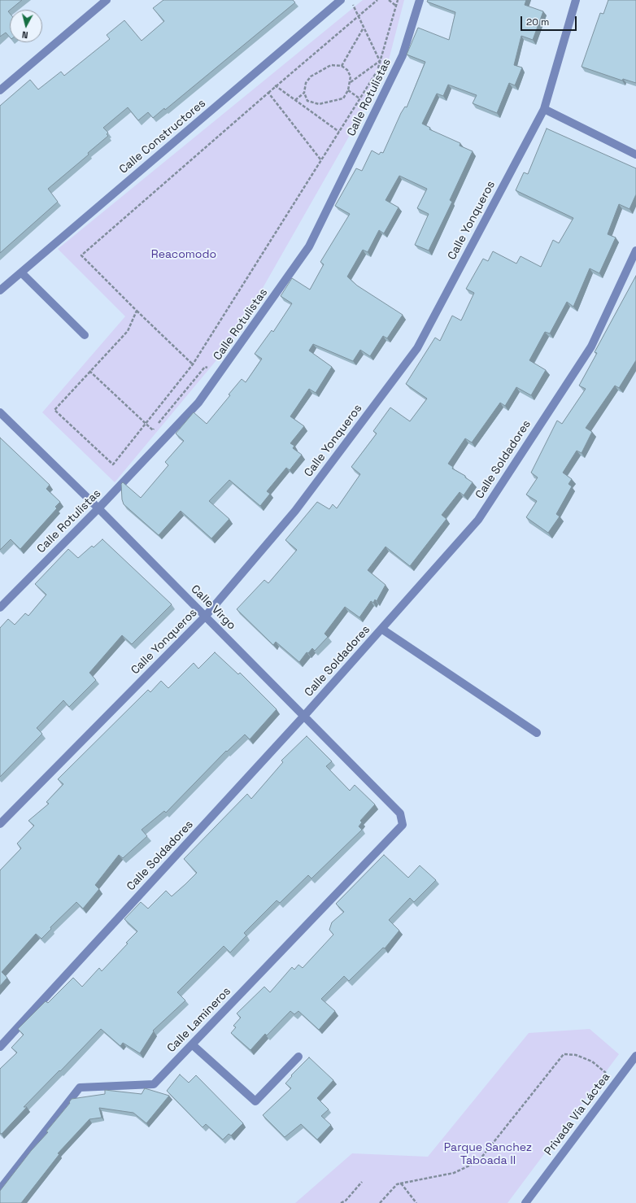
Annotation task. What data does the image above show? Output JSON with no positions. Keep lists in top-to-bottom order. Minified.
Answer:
{"streets":{"street":["Calle Rotulistas","Calle Constructores","Calle Yonqueros","Calle Soldadores","Calle Virgo","Calle Lamineros","Privada Vía Láctea"]},"crossings":[["Calle Rotulistas","Calle Virgo"],["Calle Yonqueros","Calle Virgo"],["Calle Soldadores","Calle Virgo"],["Calle Virgo","Calle Lamineros"]],"parks":["Reacomodo","Parque Sanchez Taboada II"],"scale_bar":"20 m","north":"bottom"}
